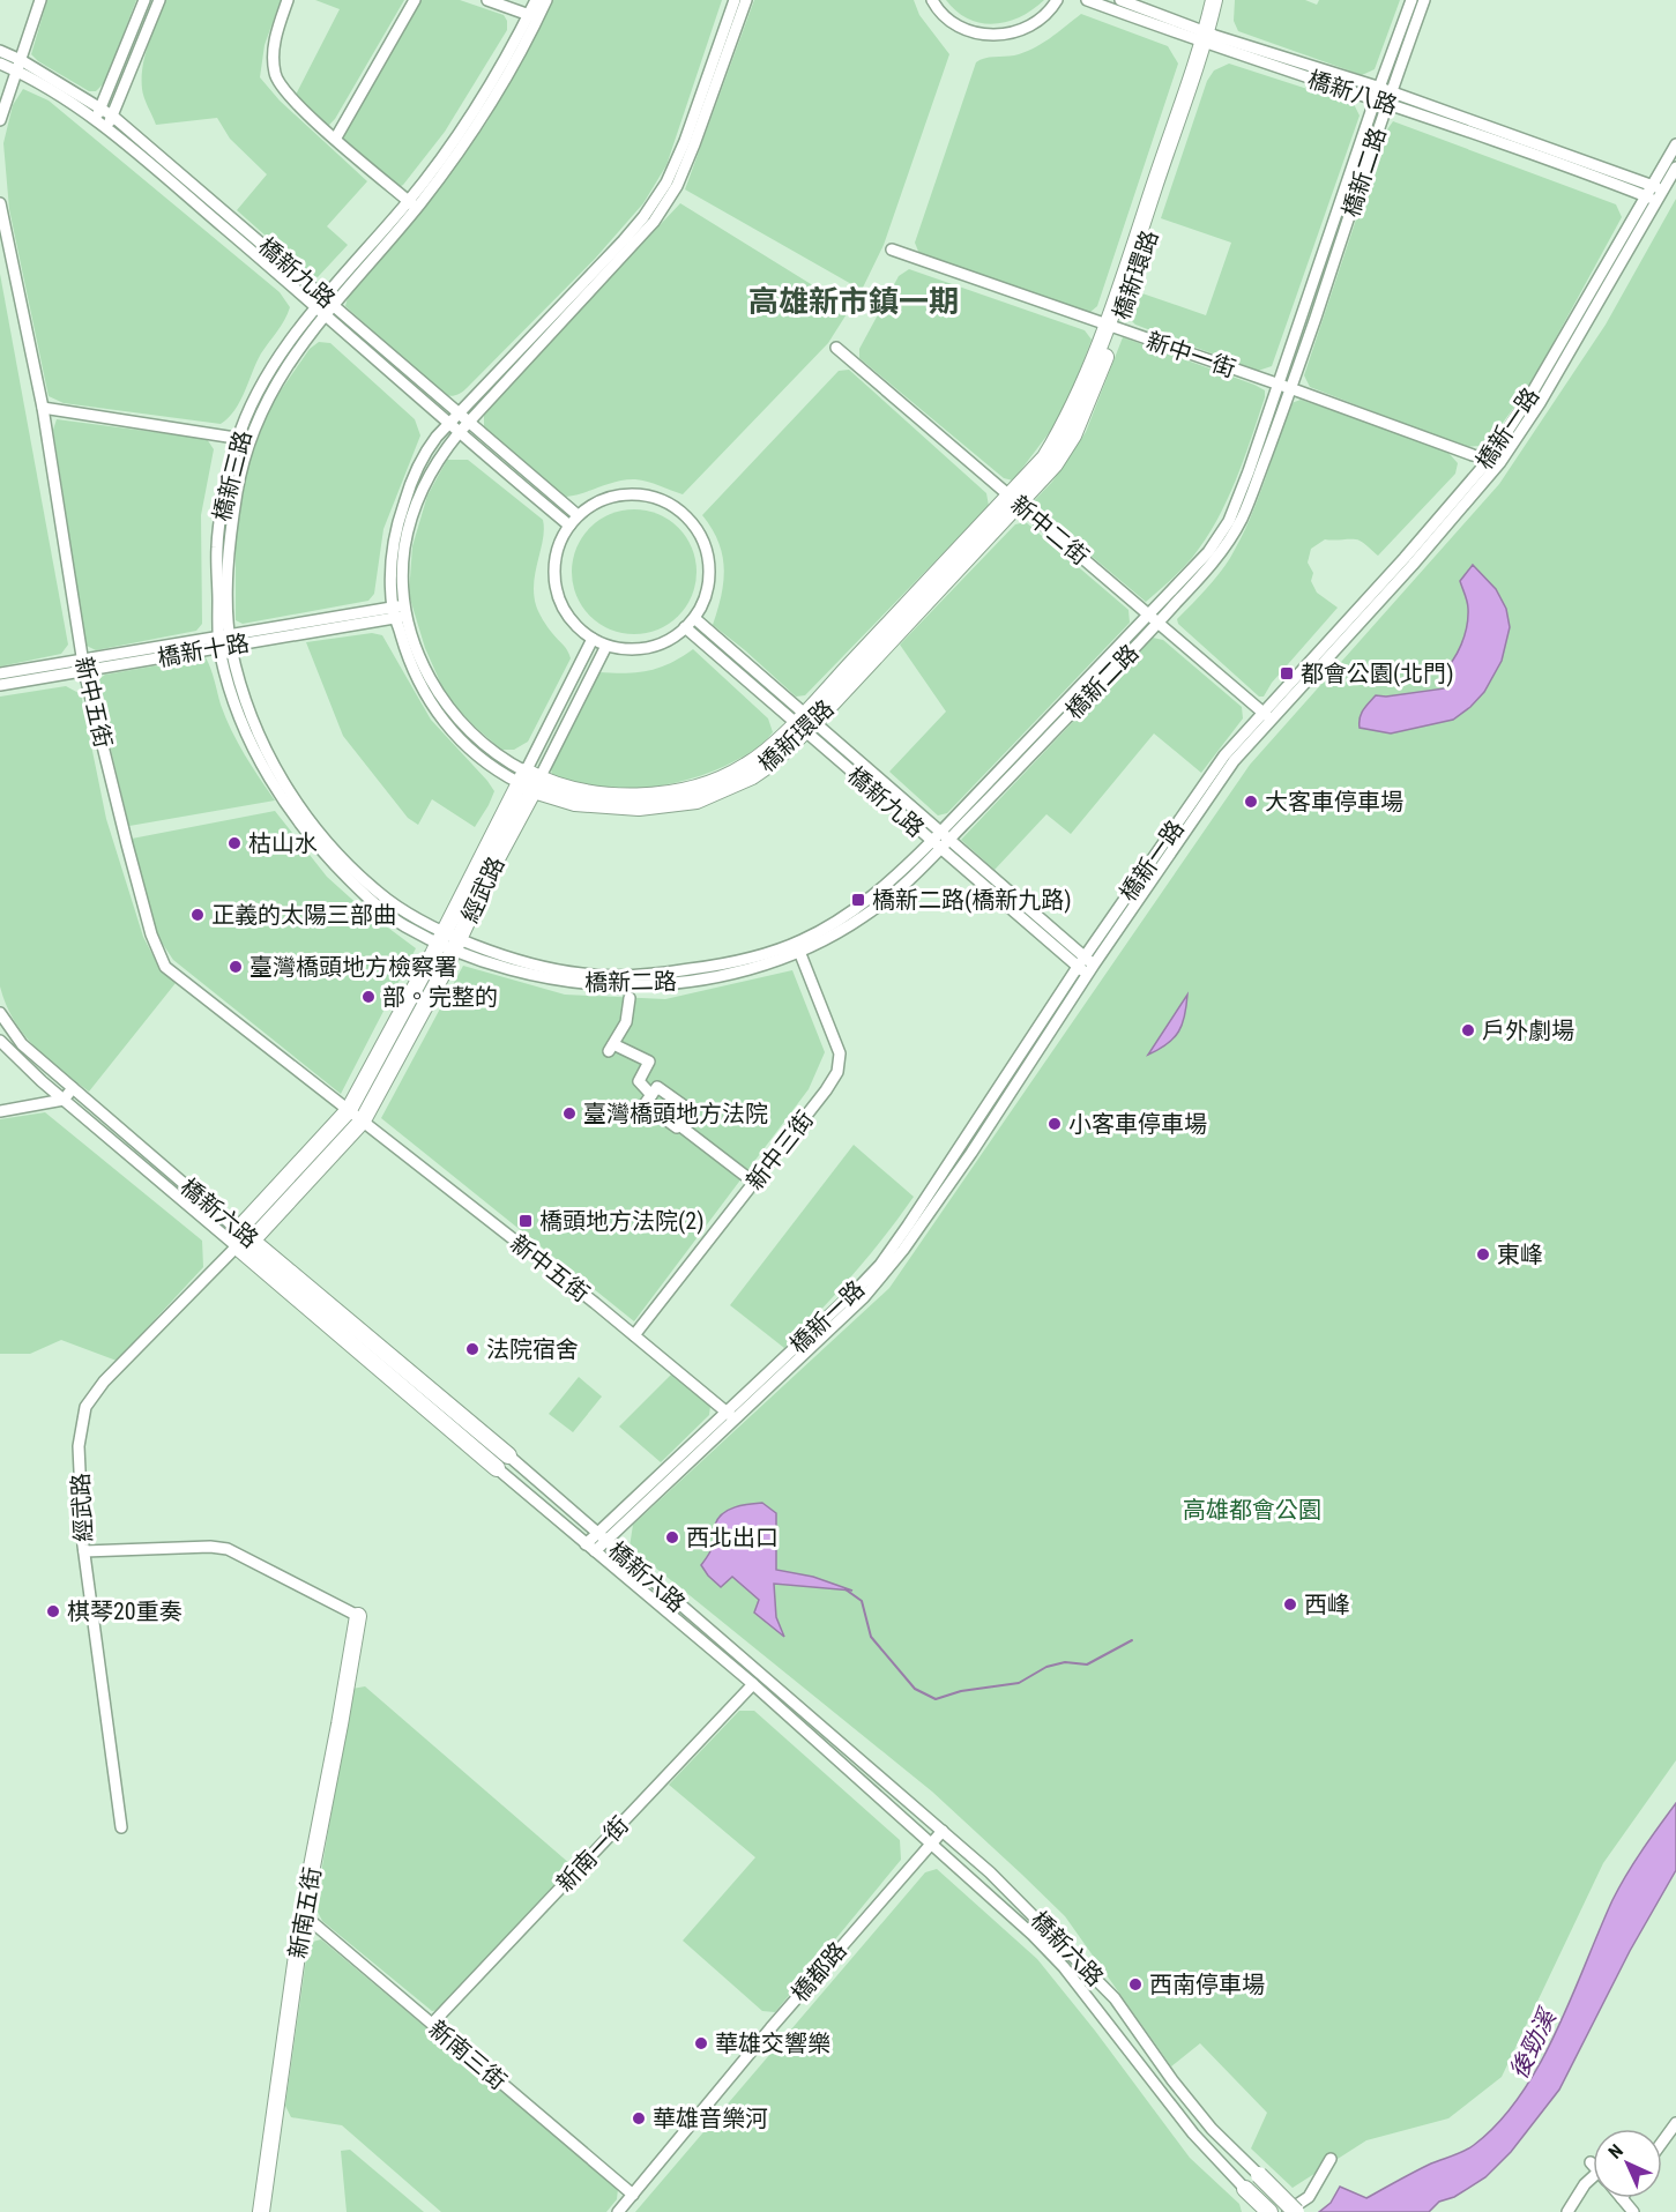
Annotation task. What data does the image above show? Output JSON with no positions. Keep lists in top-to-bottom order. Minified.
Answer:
{"streets":{"street":["橋新八路","橋新二路","橋新九路","橋新環路","新中一街","橋新一路","橋新三路","新中二街","橋新十路","新中五街","經武路","新中三街","橋新六路","新南一街","新南五街","橋都路","新南三街"]},"crossings":[["橋新八路","橋新二路"],["橋新八路","橋新環路"],["橋新八路","橋新一路"],["橋新二路","橋新九路"],["橋新二路","新中一街"],["橋新二路","橋新三路"],["橋新二路","新中二街"],["橋新二路","經武路"],["橋新二路","新中三街"],["橋新九路","橋新環路"],["橋新九路","橋新一路"],["橋新九路","橋新三路"],["橋新九路","經武路"],["橋新環路","新中一街"],["橋新環路","新中二街"],["橋新環路","橋新十路"],["橋新環路","經武路"],["新中一街","橋新一路"],["橋新一路","新中二街"],["橋新一路","新中五街"],["橋新一路","橋新六路"],["橋新三路","橋新十路"],["橋新三路","經武路"],["橋新十路","新中五街"],["新中五街","經武路"],["新中五街","新中三街"],["經武路","橋新六路"],["橋新六路","新南一街"],["橋新六路","橋都路"],["新南一街","新南三街"],["新南五街","新南三街"],["橋都路","新南三街"]],"districts":["高雄新市鎮一期"],"water":["後勁溪"],"parks":["高雄都會公園"],"places":{"transit":["都會公園(北門)","橋新二路(橋新九路)","橋頭地方法院(2)"],"other":["大客車停車場","枯山水","正義的太陽三部曲","臺灣橋頭地方檢察署","部。完整的","戶外劇場","臺灣橋頭地方法院","小客車停車場","東峰","法院宿舍","西北出口","西峰","棋琴20重奏","西南停車場","華雄交響樂","華雄音樂河"]},"north":"top left"}
